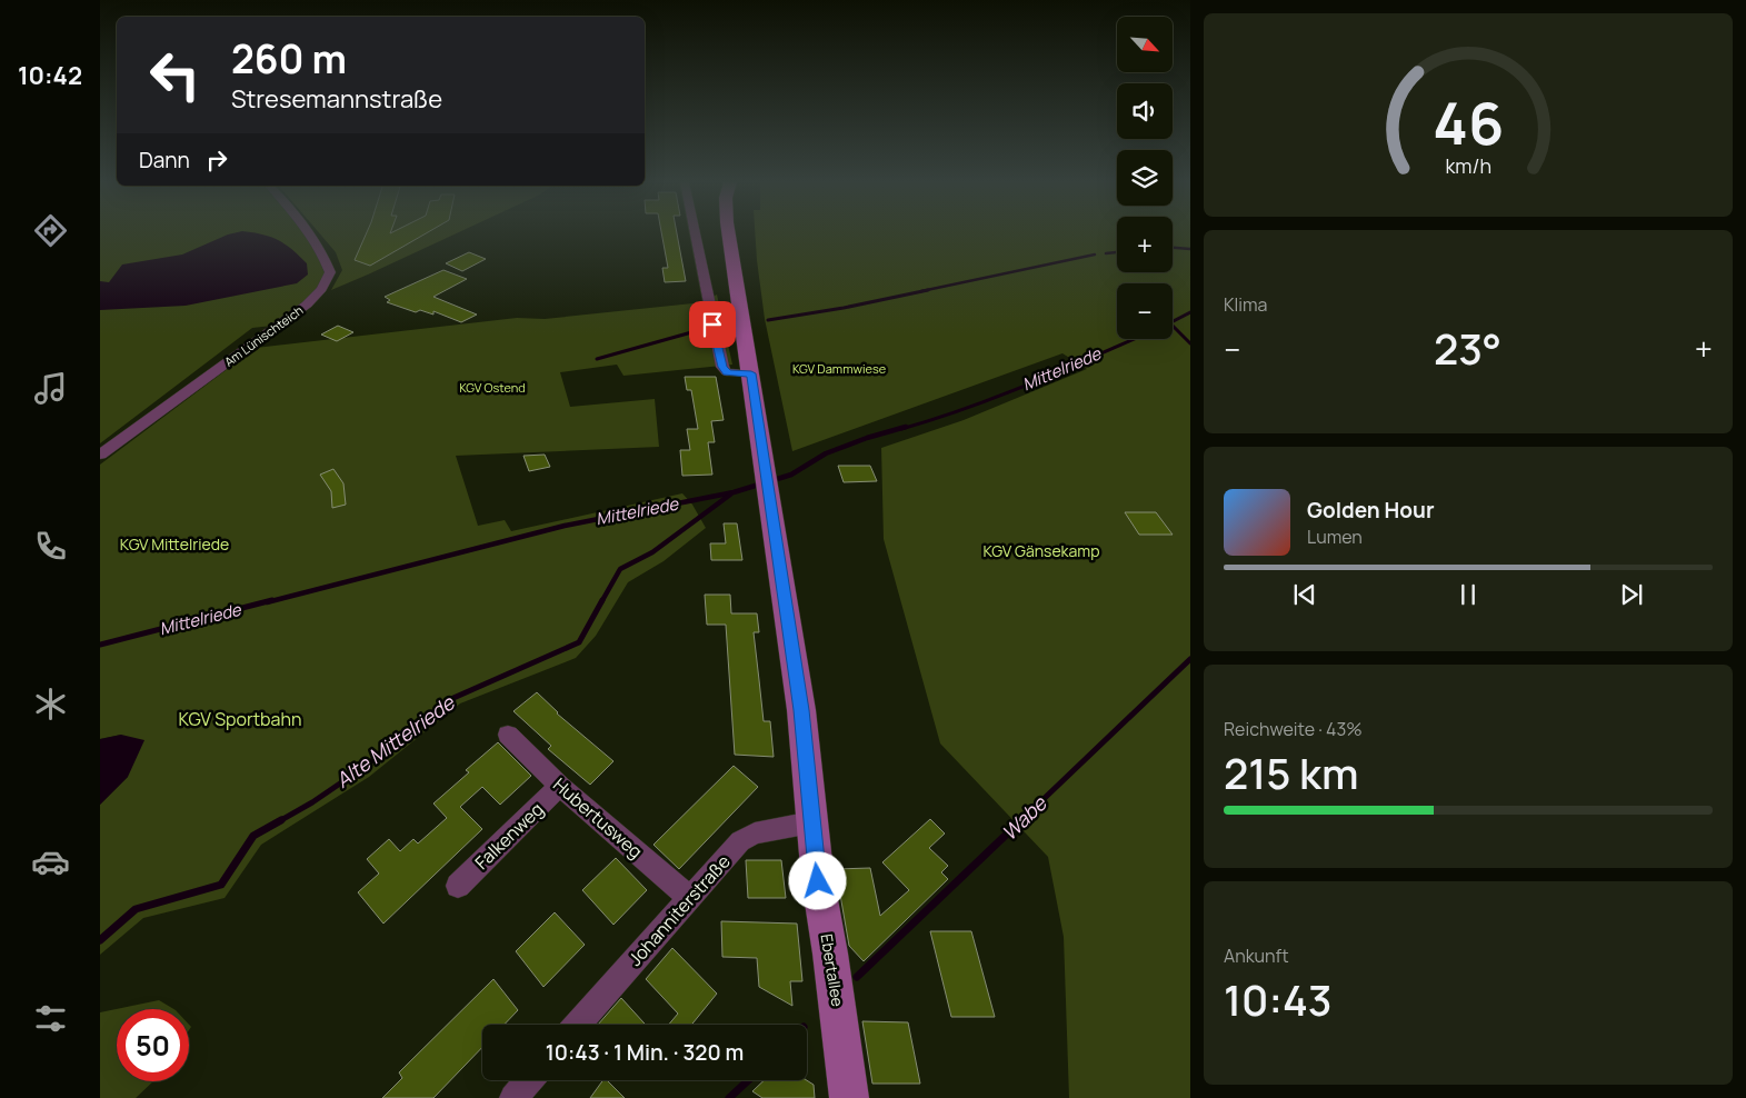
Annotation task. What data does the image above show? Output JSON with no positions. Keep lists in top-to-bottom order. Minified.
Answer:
{"streets":{"main road":["Ebertallee"],"street":["Am Lünischteich","Hubertusweg","Falkenweg","Johanniterstraße"]},"crossings":[["Hubertusweg","Falkenweg"],["Hubertusweg","Johanniterstraße"],["Johanniterstraße","Ebertallee"]],"water":["Mittelriede","Alte Mittelriede","Wabe"],"parks":["KGV Dammwiese","KGV Ostend","KGV Mittelriede","KGV Gänsekamp","KGV Sportbahn"],"north":"bottom right","page":{"tabs":"10:42","map_buttons":["+","−"],"turn":["260 m","Stresemannstraße"],"then":"Dann","tile":["Klima",["Reichweite · 43%","215 km"],["Ankunft","10:43"]],"heat":["−","23°","+"],"song":["Golden Hour","Lumen"],"limit":"50","trip":"10:43 · 1 Min. · 320 m","gauge":["46","km/h"]}}
